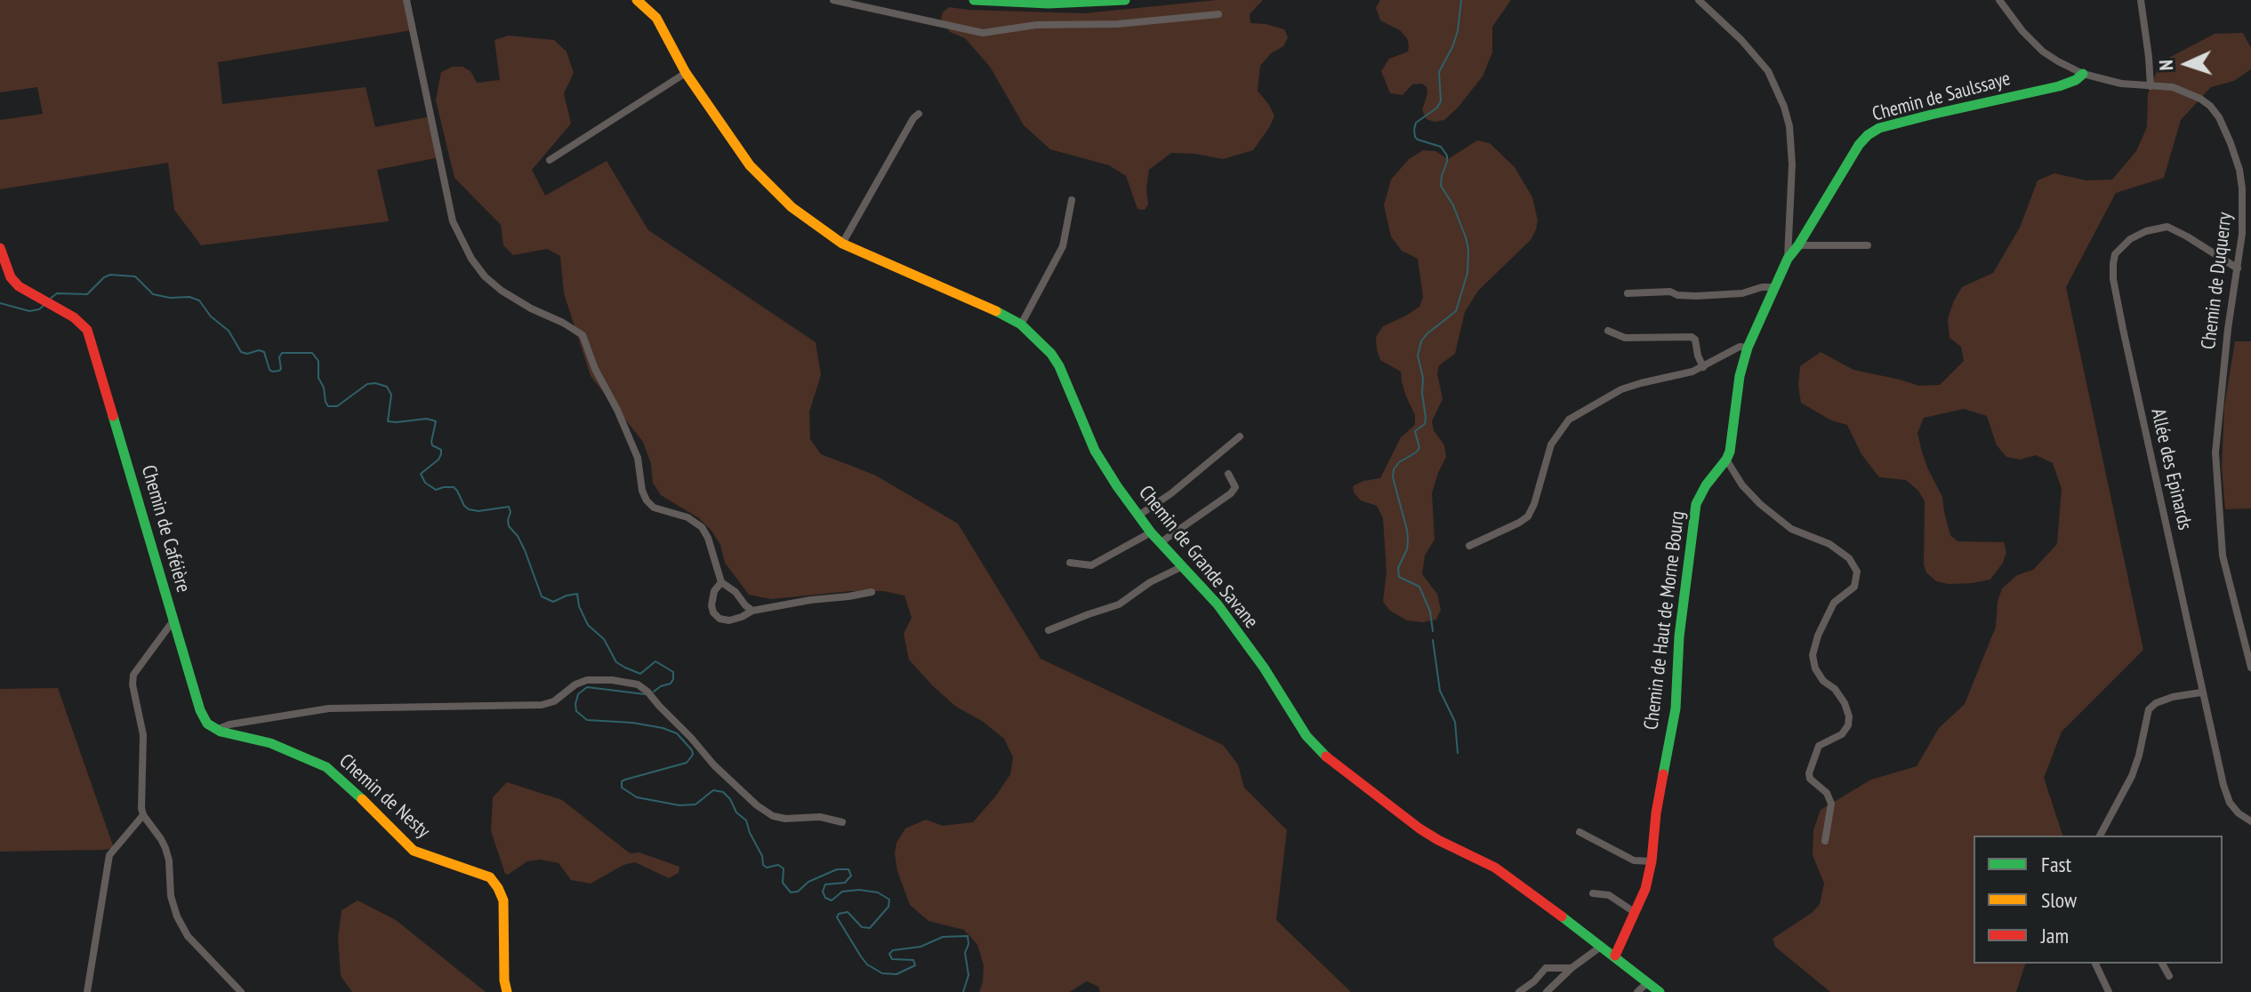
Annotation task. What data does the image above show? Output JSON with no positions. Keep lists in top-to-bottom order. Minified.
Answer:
{"streets":{"main road":["Chemin de Saulssaye","Chemin de Caféière","Chemin de Grande Savane","Chemin de Haut de Morne Bourg","Chemin de Nesty"],"street":["Chemin de Duquerry","Allée des Epinards"]},"crossings":[["Chemin de Saulssaye","Chemin de Duquerry"],["Chemin de Saulssaye","Chemin de Haut de Morne Bourg"],["Chemin de Duquerry","Allée des Epinards"],["Chemin de Grande Savane","Chemin de Haut de Morne Bourg"]],"legend":["Fast","Slow","Jam"],"north":"left"}
